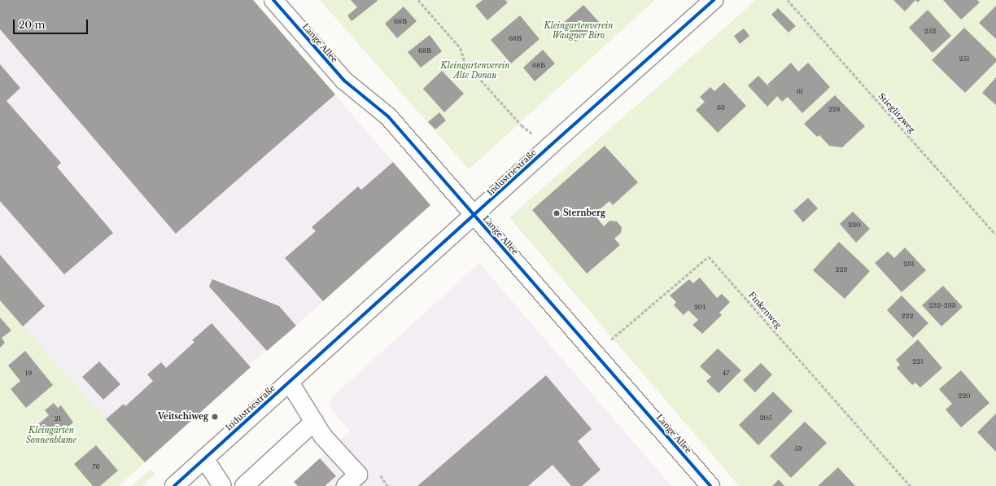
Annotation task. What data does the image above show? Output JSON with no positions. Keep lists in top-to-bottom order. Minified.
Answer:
{"streets":{"street":["Lange Allee","Industriestraße"],"path":["Stieglitzweg","Finkenweg"]},"crossings":[["Lange Allee","Industriestraße"],["Lange Allee","Finkenweg"]],"parks":["Kleingartenverein Waagner Biro","Kleingartenverein Alte Donau","Kleingärten Sonnenblume"],"places":["Sternberg","Veitschiweg"],"house_numbers":["68B","252","68B","68B","251","68B","61","63","228","230","231","223","232-233","201","222","221","19","47","220","205","21","53","76"],"scale_bar":"20 m"}
